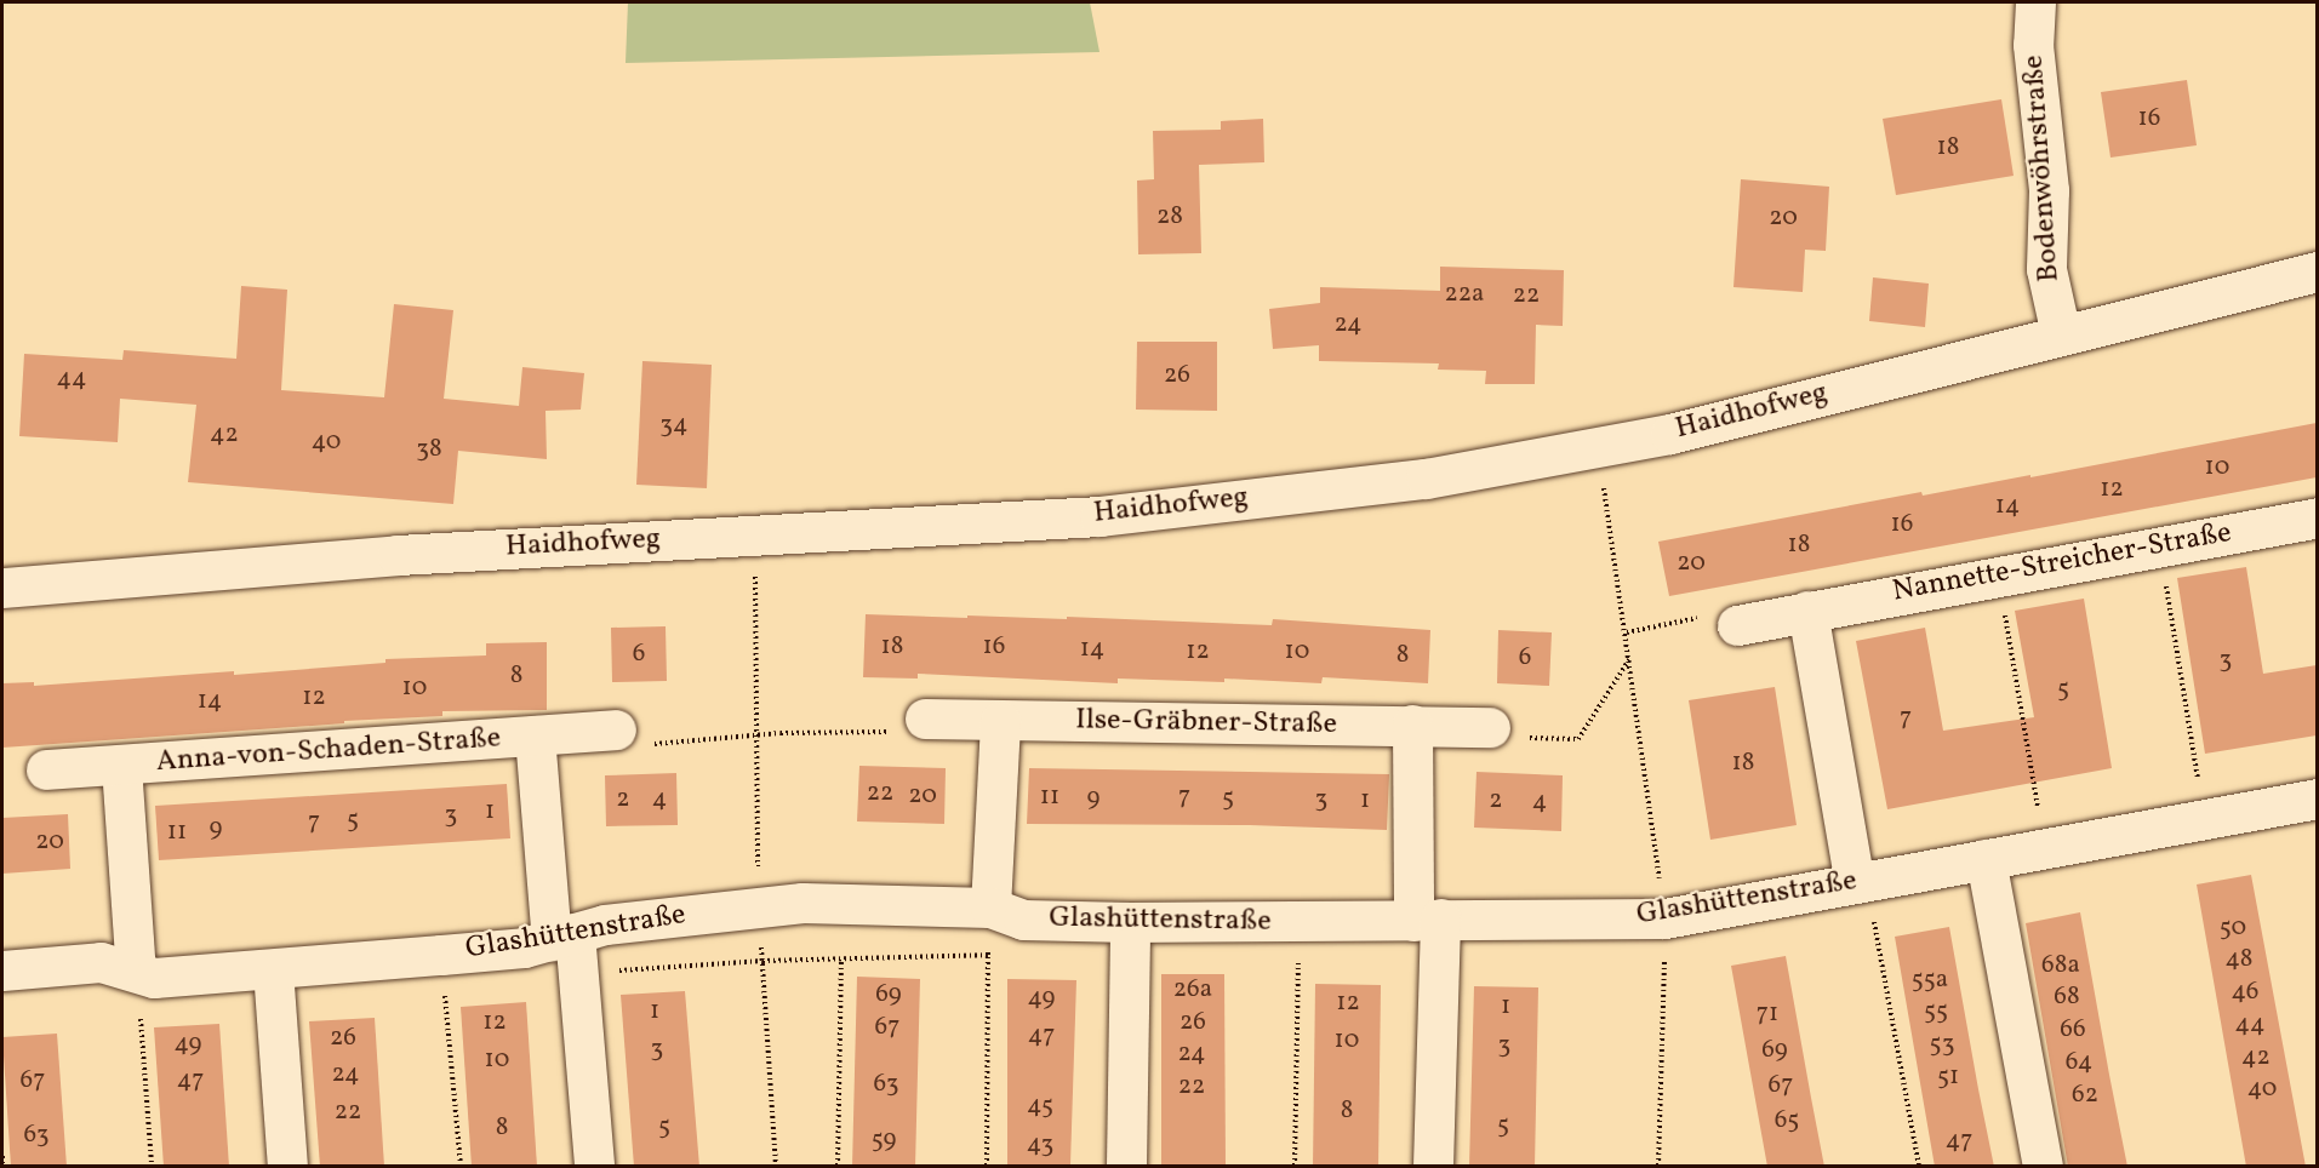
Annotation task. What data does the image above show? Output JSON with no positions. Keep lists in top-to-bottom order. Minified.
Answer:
{"streets":{"street":["Bodenwöhrstraße","Haidhofweg","Nannette-Streicher-Straße","Ilse-Gräbner-Straße","Anna-von-Schaden-Straße","Glashüttenstraße"]},"crossings":[["Bodenwöhrstraße","Haidhofweg"],["Anna-von-Schaden-Straße","Glashüttenstraße"]],"house_numbers":["16","18","28","20","22a","22","24","26","44","34","42","40","38","10","12","14","16","18","20","18","16","14","12","10","6","8","6","3","8","10","5","12","14","7","18","22","20","11","7","9","5","2","4","3","1","2","4","1","3","5","7","9","11","20","50","48","68a","55a","26a","46","69","68","49","12","1","1","55","71","12","26","44","67","66","47","26","10","49","53","3","3","69","24","42","10","64","24","51","67","47","63","67","22","40","62","45","8","22","65","5","5","8","63","59","47","43"]}
